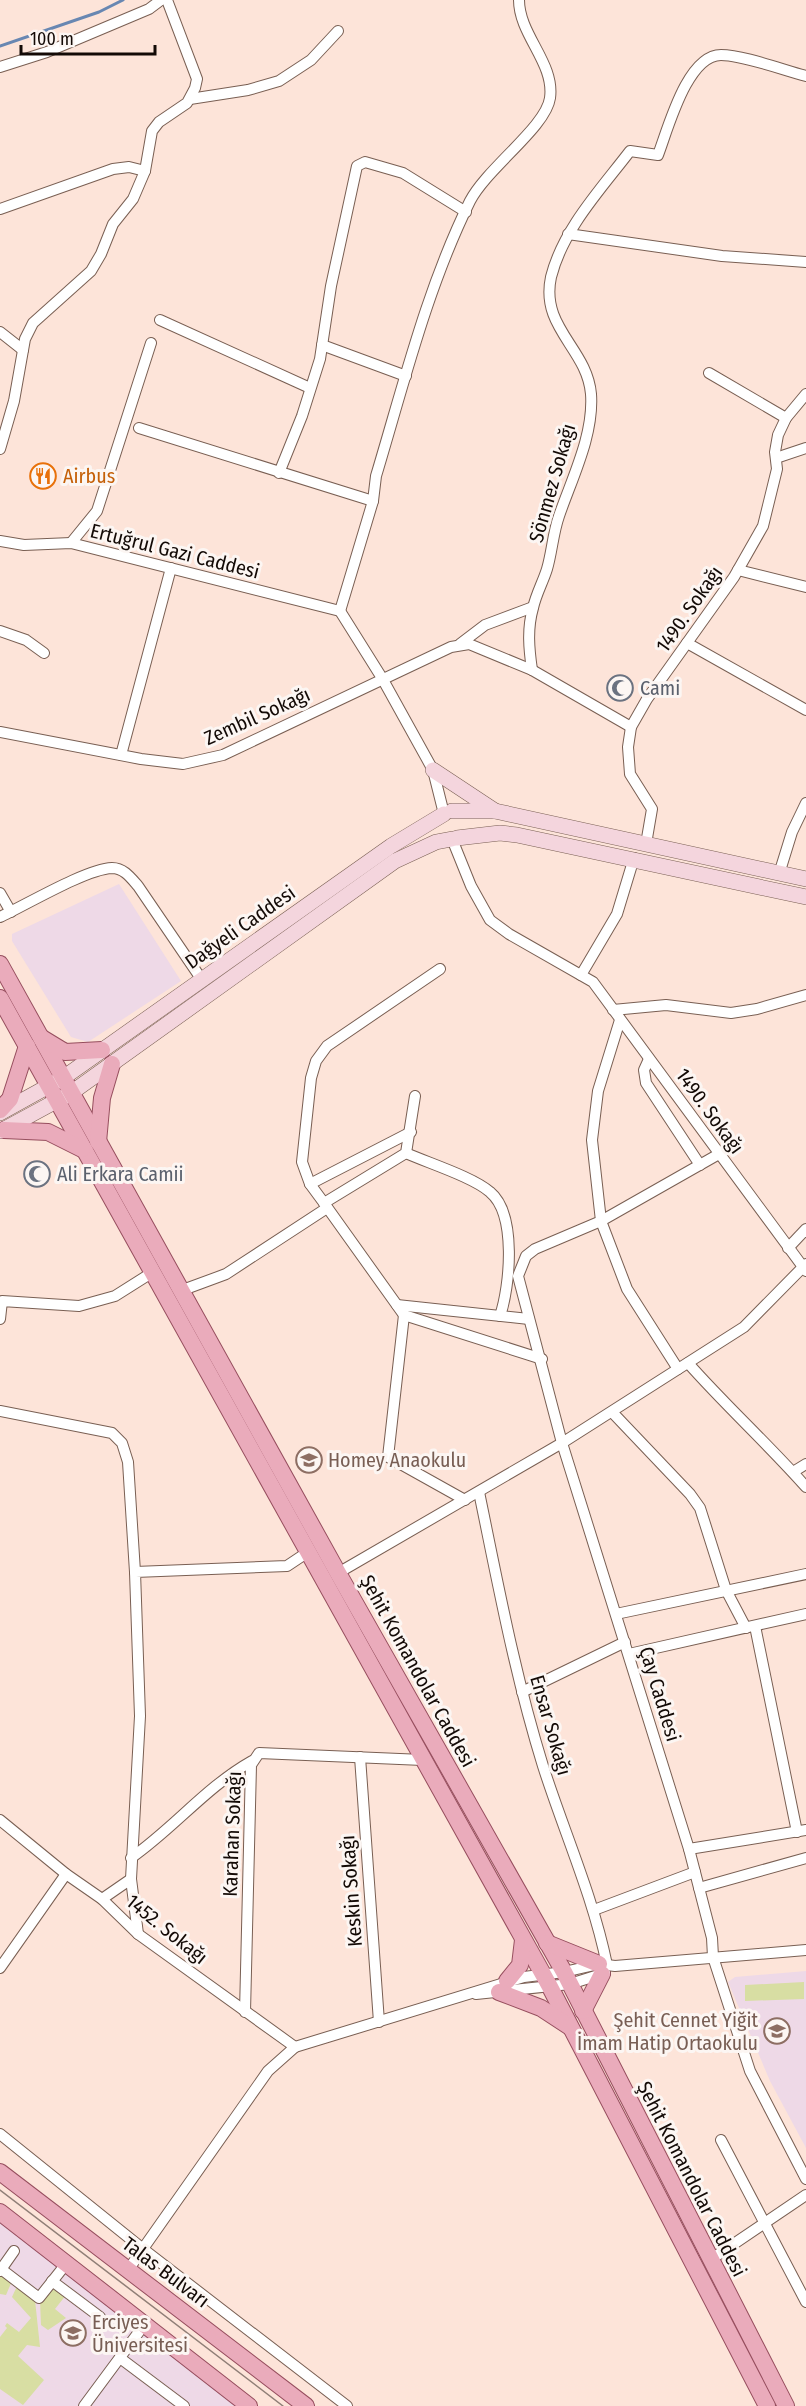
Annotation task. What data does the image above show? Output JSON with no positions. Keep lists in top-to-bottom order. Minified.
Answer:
{"streets":{"main road":["Şehit Komandolar Caddesi","Talas Bulvarı"],"street":["Sönmez Sokağı","Ertuğrul Gazi Caddesi","1490. Sokağı","Zembil Sokağı","Dağyeli Caddesi","Çay Caddesi","Ensar Sokağı","Karahan Sokağı","Keskin Sokağı","1452. Sokağı"]},"crossings":[["Sönmez Sokağı","Zembil Sokağı"],["1490. Sokağı","Dağyeli Caddesi"],["1490. Sokağı","Çay Caddesi"],["Dağyeli Caddesi","Şehit Komandolar Caddesi"],["Şehit Komandolar Caddesi","Karahan Sokağı"],["Karahan Sokağı","Keskin Sokağı"],["Karahan Sokağı","1452. Sokağı"]],"places":{"restaurant":["Airbus"],"mosque":["Cami","Ali Erkara Camii"],"school or university":["Homey Anaokulu","Şehit Cennet Yiğit İmam Hatip Ortaokulu","Erciyes Üniversitesi"]},"scale_bar":"100 m"}
